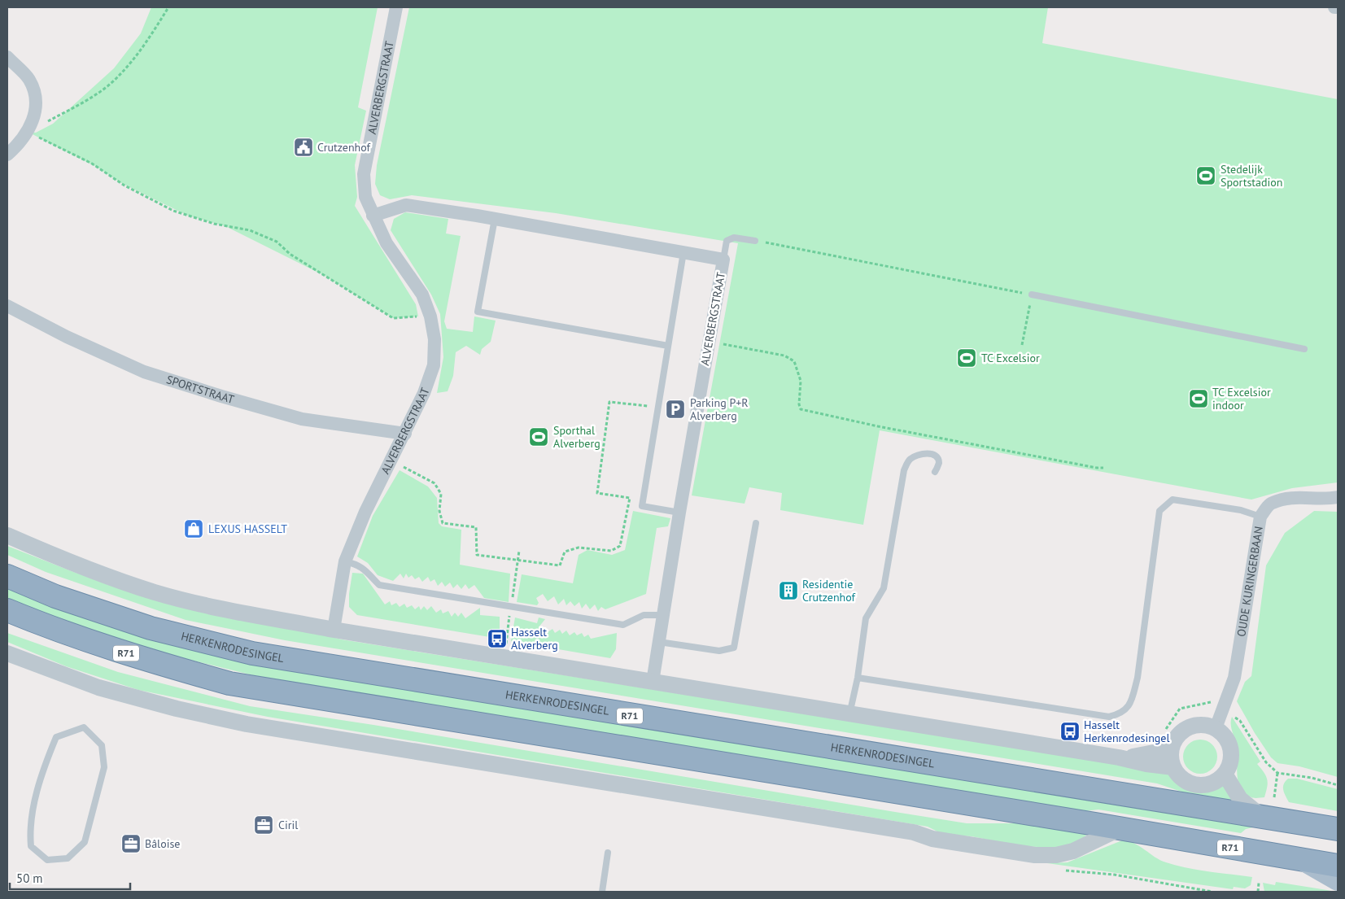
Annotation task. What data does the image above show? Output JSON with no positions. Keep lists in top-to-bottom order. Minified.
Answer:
{"streets":{"highway":["HERKENRODESINGEL","R71"],"street":["ALVERBERGSTRAAT","SPORTSTRAAT","OUDE KURINGERBAAN"]},"crossings":[["ALVERBERGSTRAAT","SPORTSTRAAT"]],"places":{"public building":["Crutzenhof"],"sports":["Stedelijk Sportstadion","TC Excelsior","TC Excelsior indoor","Sporthal Alverberg"],"parking":["Parking P+R Alverberg"],"shop":["LEXUS HASSELT"],"building":["Residentie Crutzenhof"],"bus stop":["Hasselt Alverberg","Hasselt Herkenrodesingel"],"office":["Ciril","Bâloise"]},"scale_bar":"50 m"}
